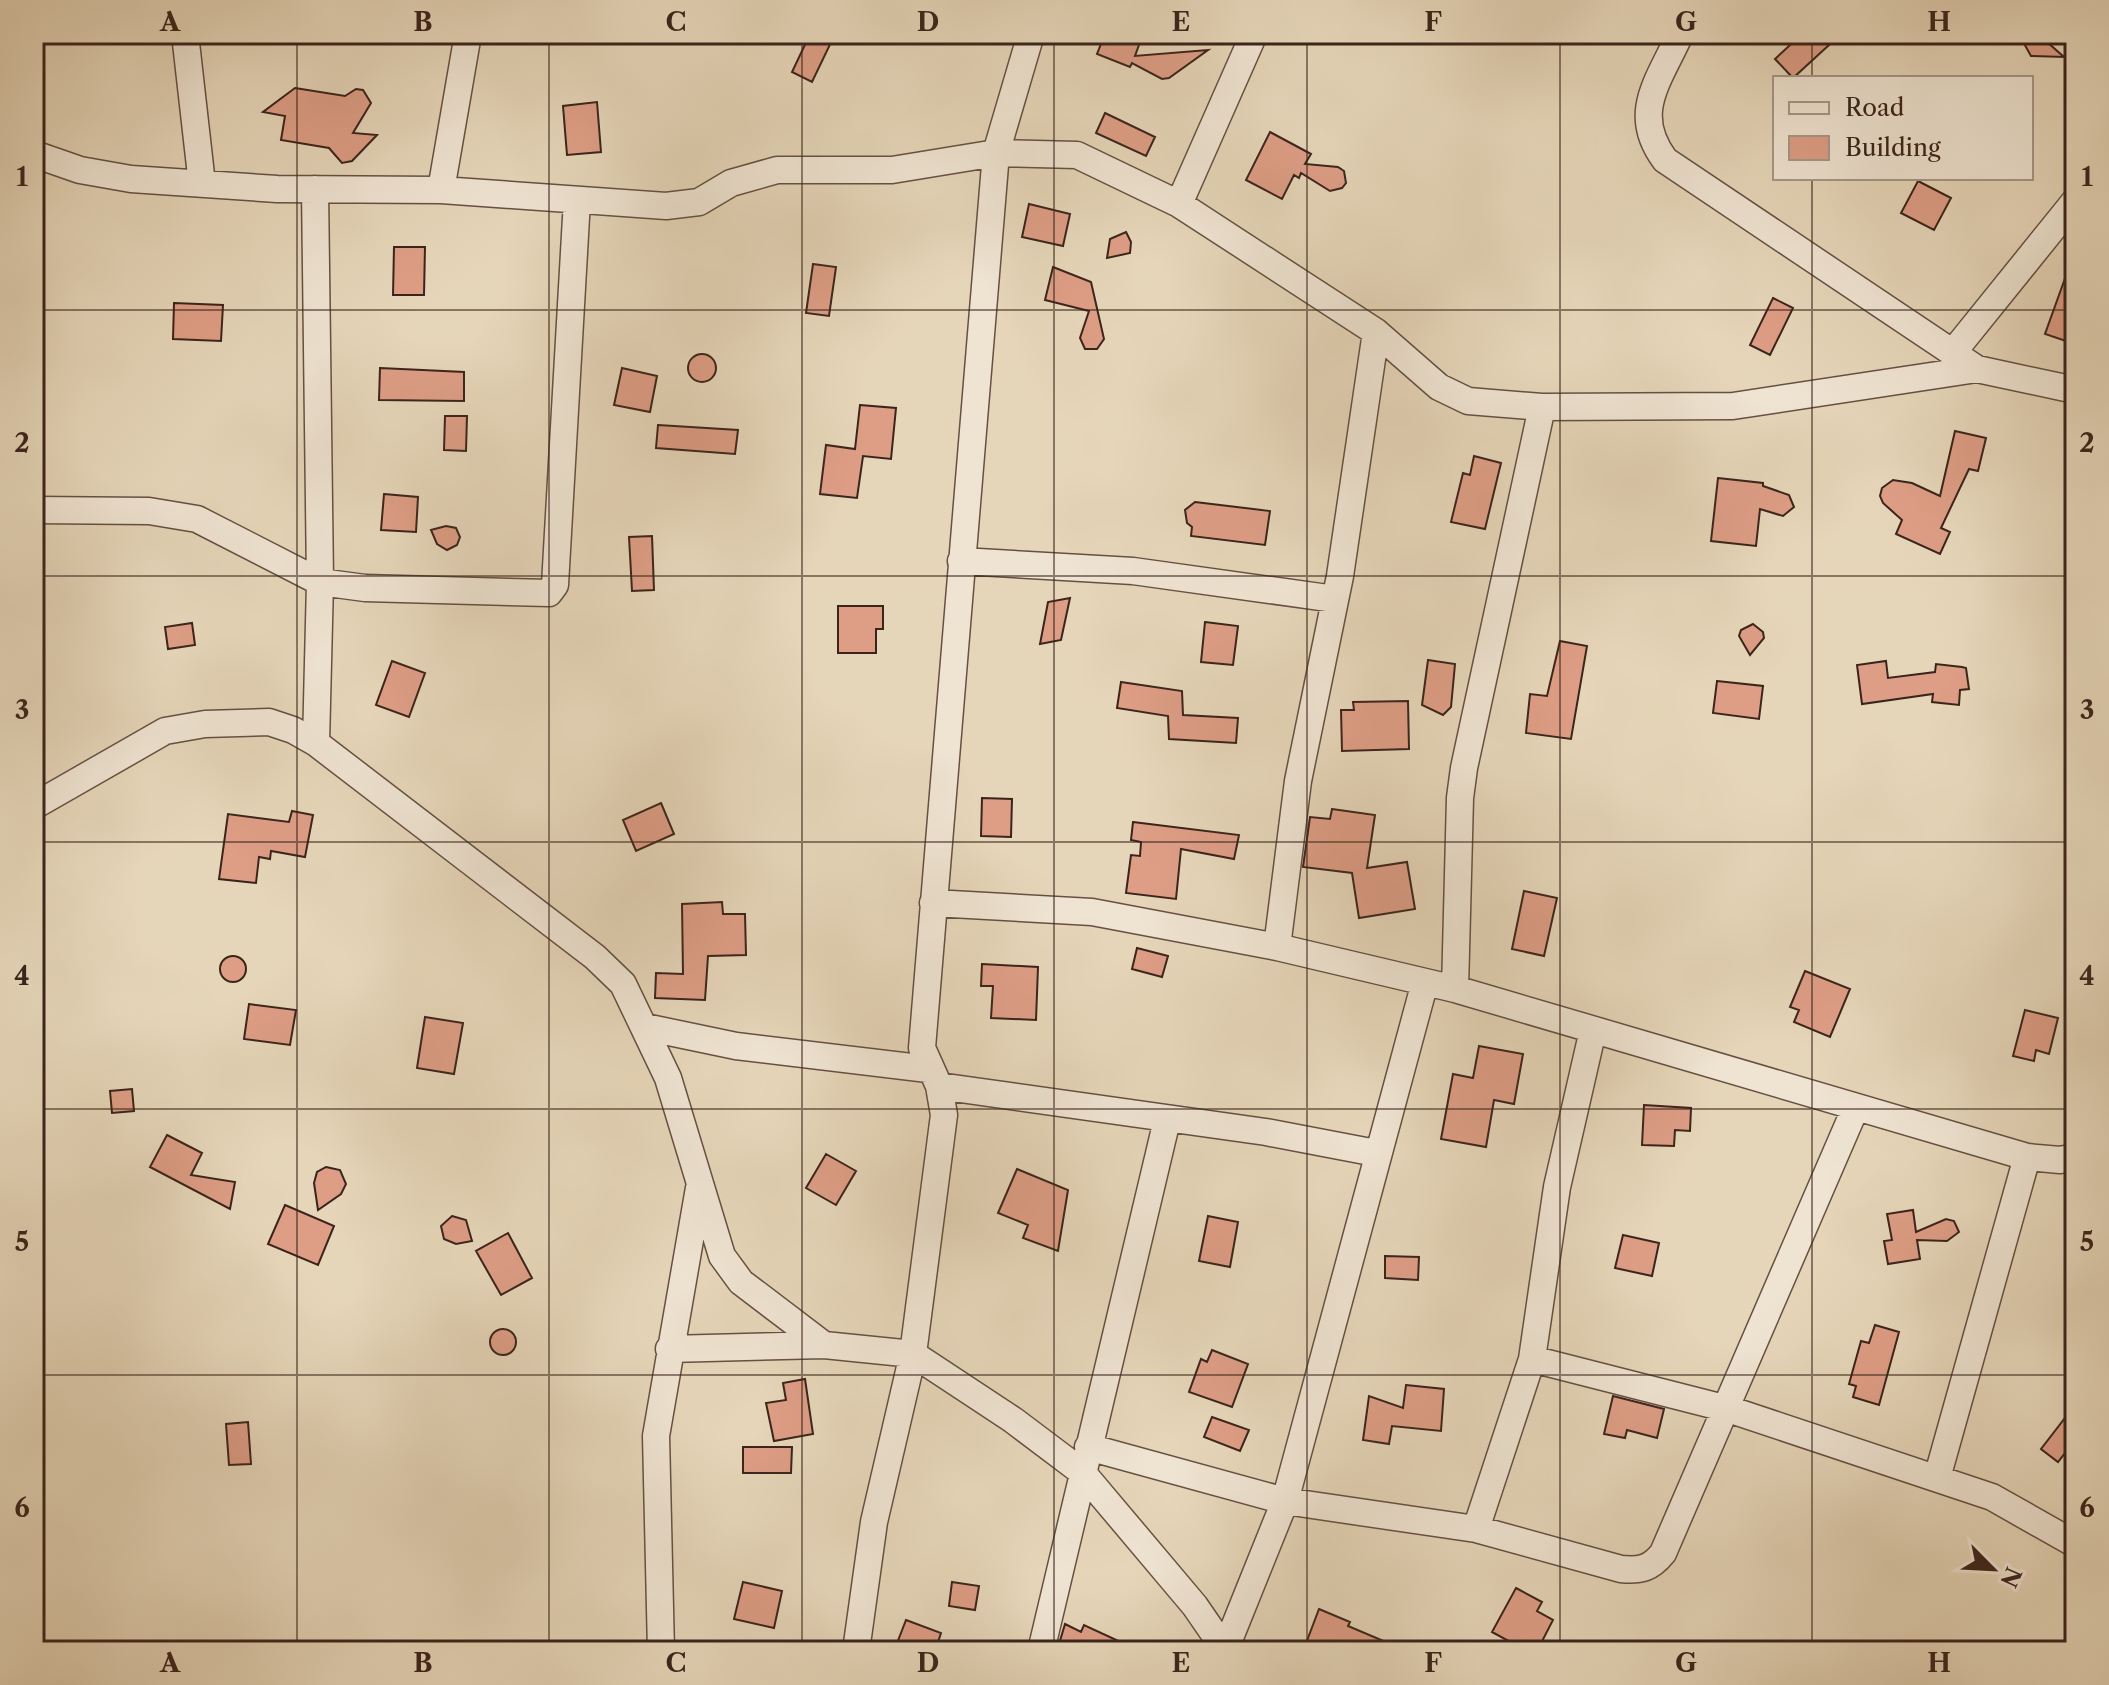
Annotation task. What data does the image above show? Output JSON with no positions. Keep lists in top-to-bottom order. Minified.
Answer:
{"legend":["Road","Building"],"north":"bottom right","grid":{"columns":["A","B","C","D","E","F","G","H"],"rows":["1","2","3","4","5","6"]}}
